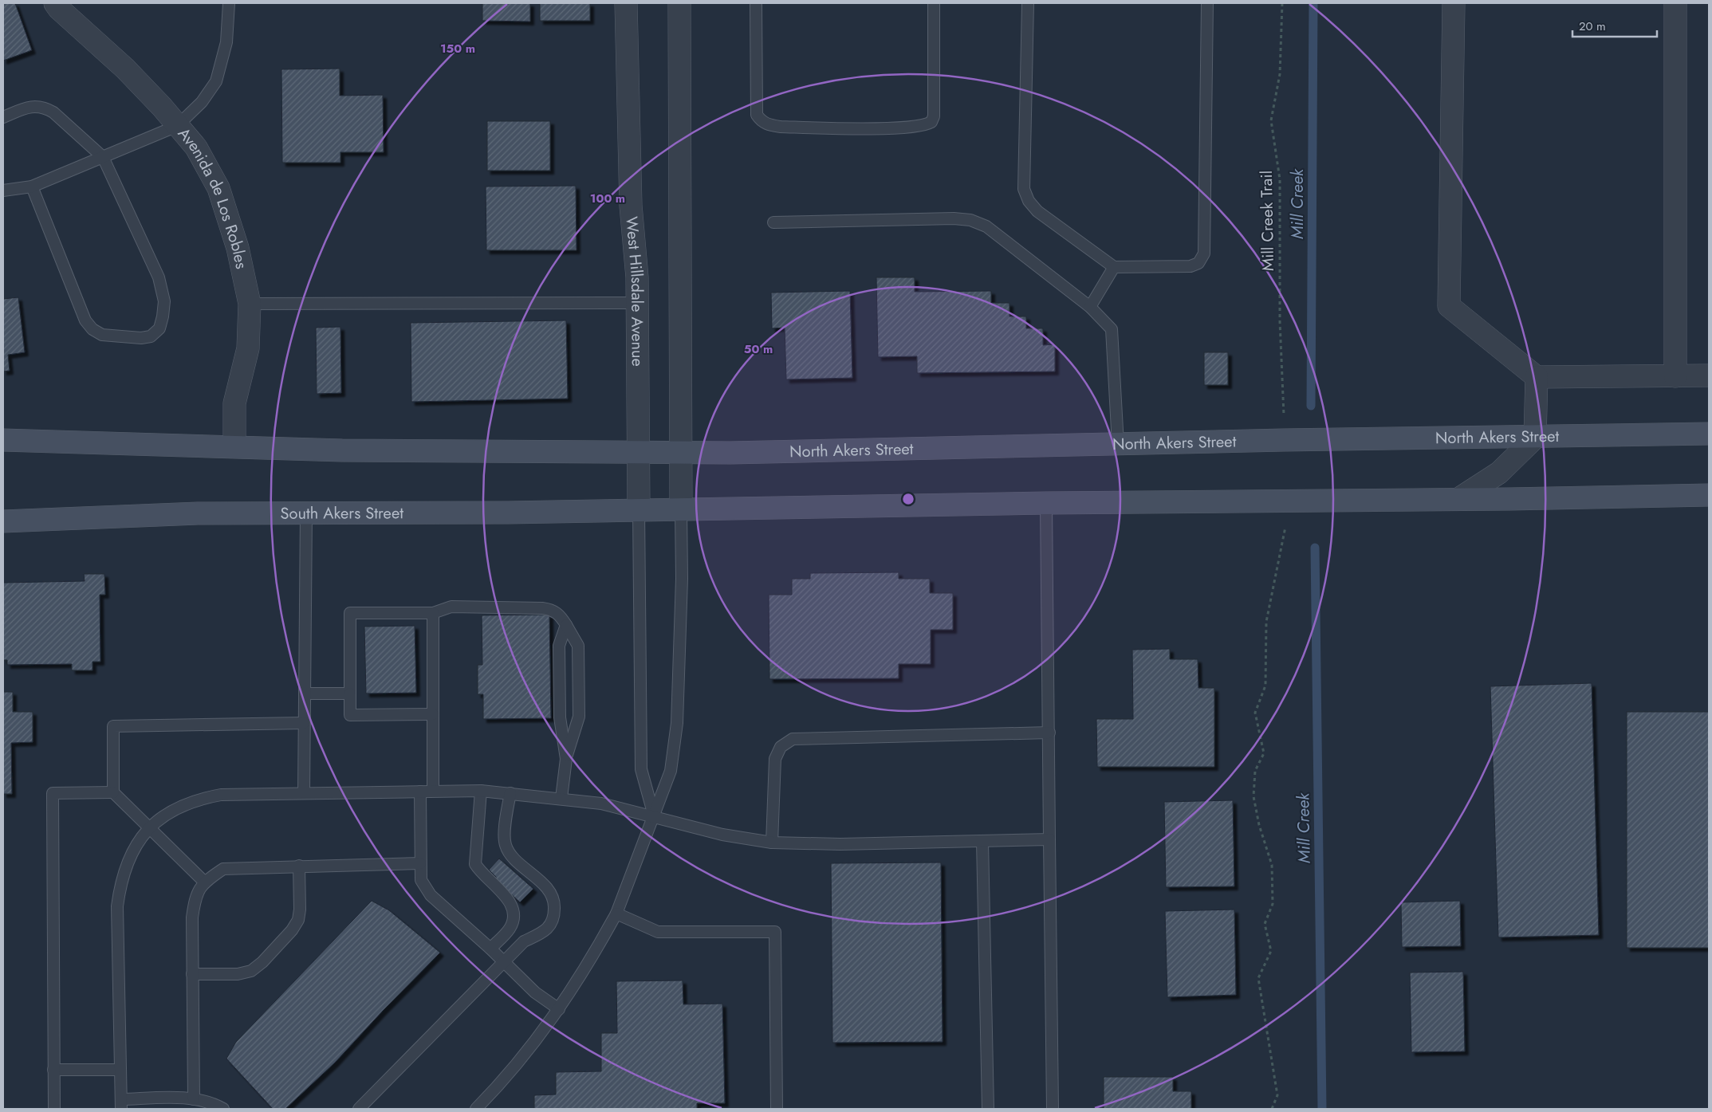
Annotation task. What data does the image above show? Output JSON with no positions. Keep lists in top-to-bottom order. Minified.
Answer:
{"streets":{"main road":["North Akers Street","South Akers Street"],"street":["Avenida de Los Robles","West Hillsdale Avenue"],"path":["Mill Creek Trail"]},"crossings":[["Mill Creek Trail","North Akers Street"],["West Hillsdale Avenue","North Akers Street"],["West Hillsdale Avenue","South Akers Street"]],"water":["Mill Creek"],"scale_bar":"20 m","rings":["150 m","100 m","50 m"]}
